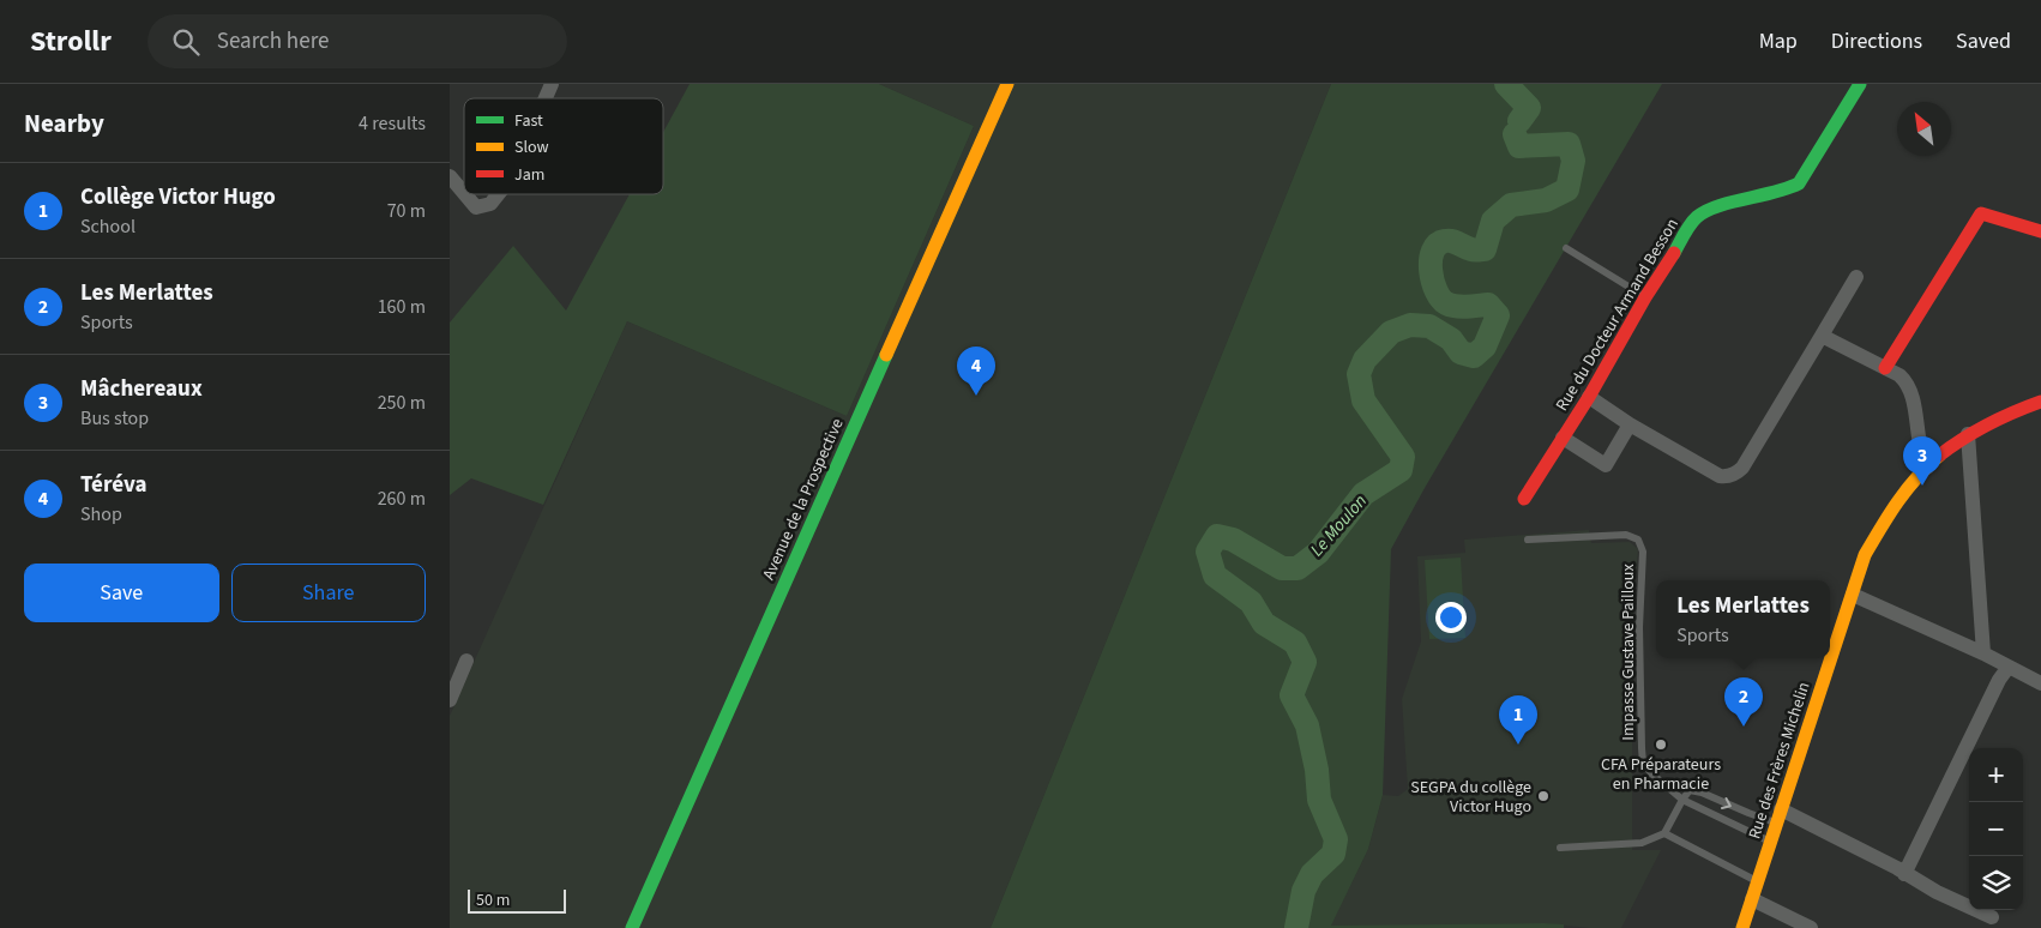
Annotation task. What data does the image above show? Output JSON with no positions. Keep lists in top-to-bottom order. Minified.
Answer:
{"streets":{"street":["Rue du Docteur Armand Besson","Avenue de la Prospective","Rue des Frères Michelin"],"lane":["Impasse Gustave Pailloux"]},"crossings":[["Impasse Gustave Pailloux","Rue des Frères Michelin"]],"water":["Le Moulon"],"places":["CFA Préparateurs en Pharmacie","SEGPA du collège Victor Hugo"],"legend":["Fast","Slow","Jam"],"scale_bar":"50 m","north":"top left","page":{"header":"Strollr","search":"Search here","nav":["Map","Directions","Saved"],"heading":["Nearby","4 results"],"list":[{"mark":"1","name":"Collège Victor Hugo","note":"School","value":"70 m"},{"mark":"2","name":"Les Merlattes","note":"Sports","value":"160 m"},{"mark":"3","name":"Mâchereaux","note":"Bus stop","value":"250 m"},{"mark":"4","name":"Téréva","note":"Shop","value":"260 m"}],"pins":["4","3","2","1"],"buttons":["Save","Share"],"popup":["Les Merlattes","Sports"],"map_buttons":["+","−"],"scale":"50 m"}}
